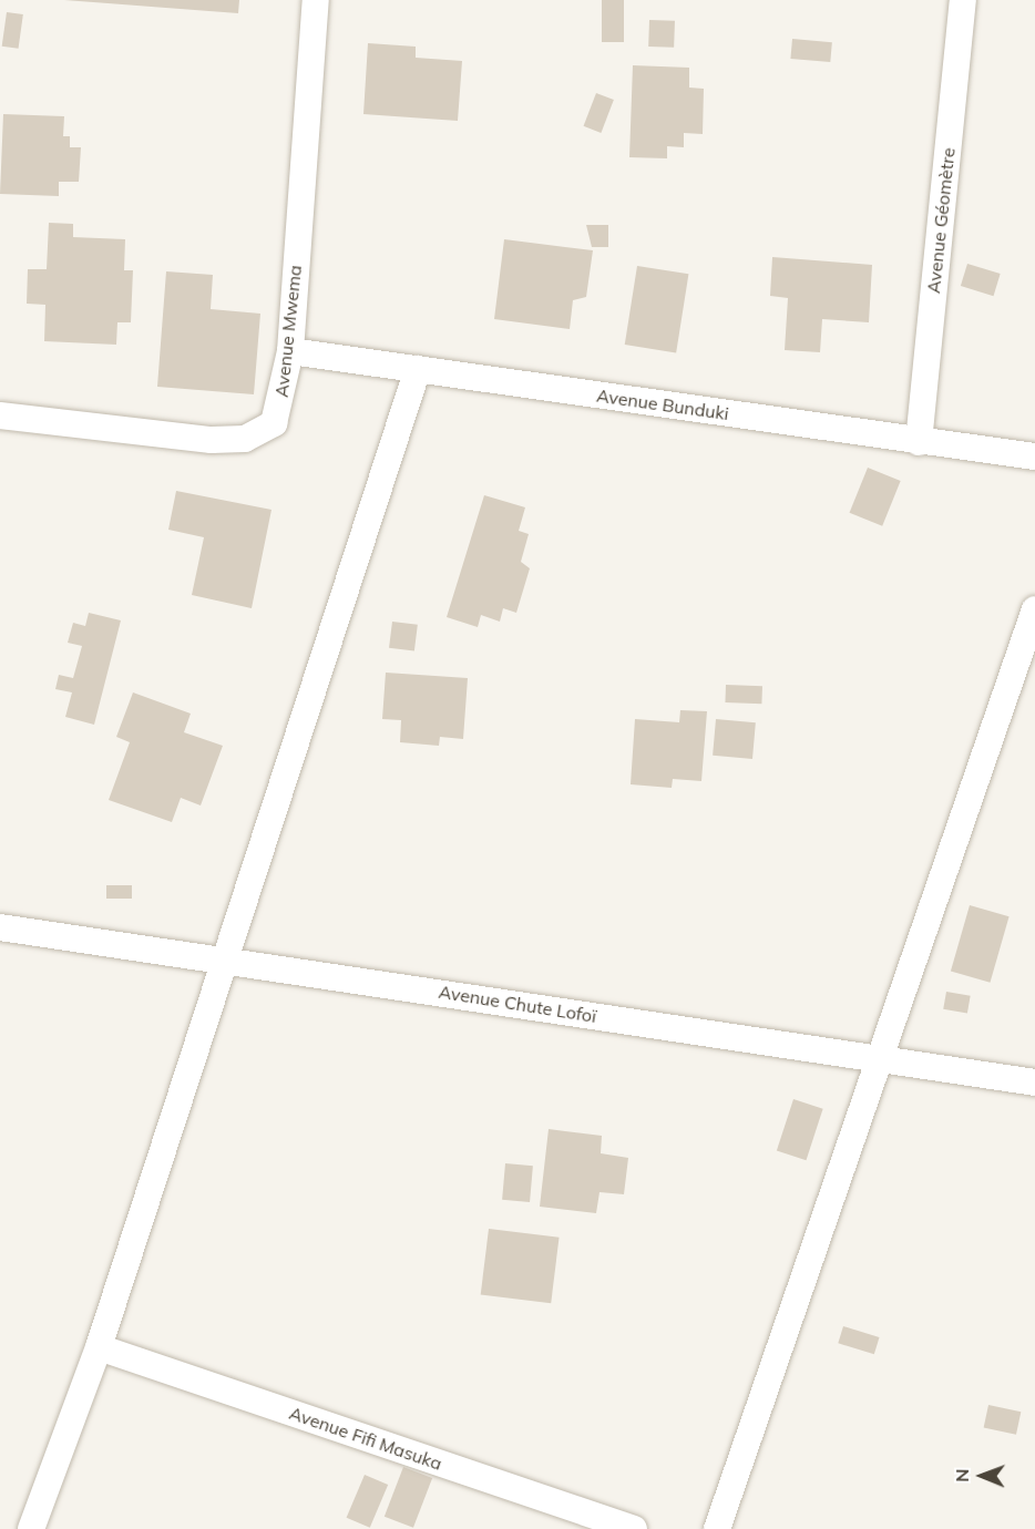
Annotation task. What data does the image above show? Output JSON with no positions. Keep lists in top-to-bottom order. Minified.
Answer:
{"streets":{"street":["Avenue Géomètre","Avenue Mwema","Avenue Bunduki","Avenue Chute Lofoï","Avenue Fifi Masuka"]},"crossings":[["Avenue Géomètre","Avenue Bunduki"],["Avenue Mwema","Avenue Bunduki"]],"north":"left"}
